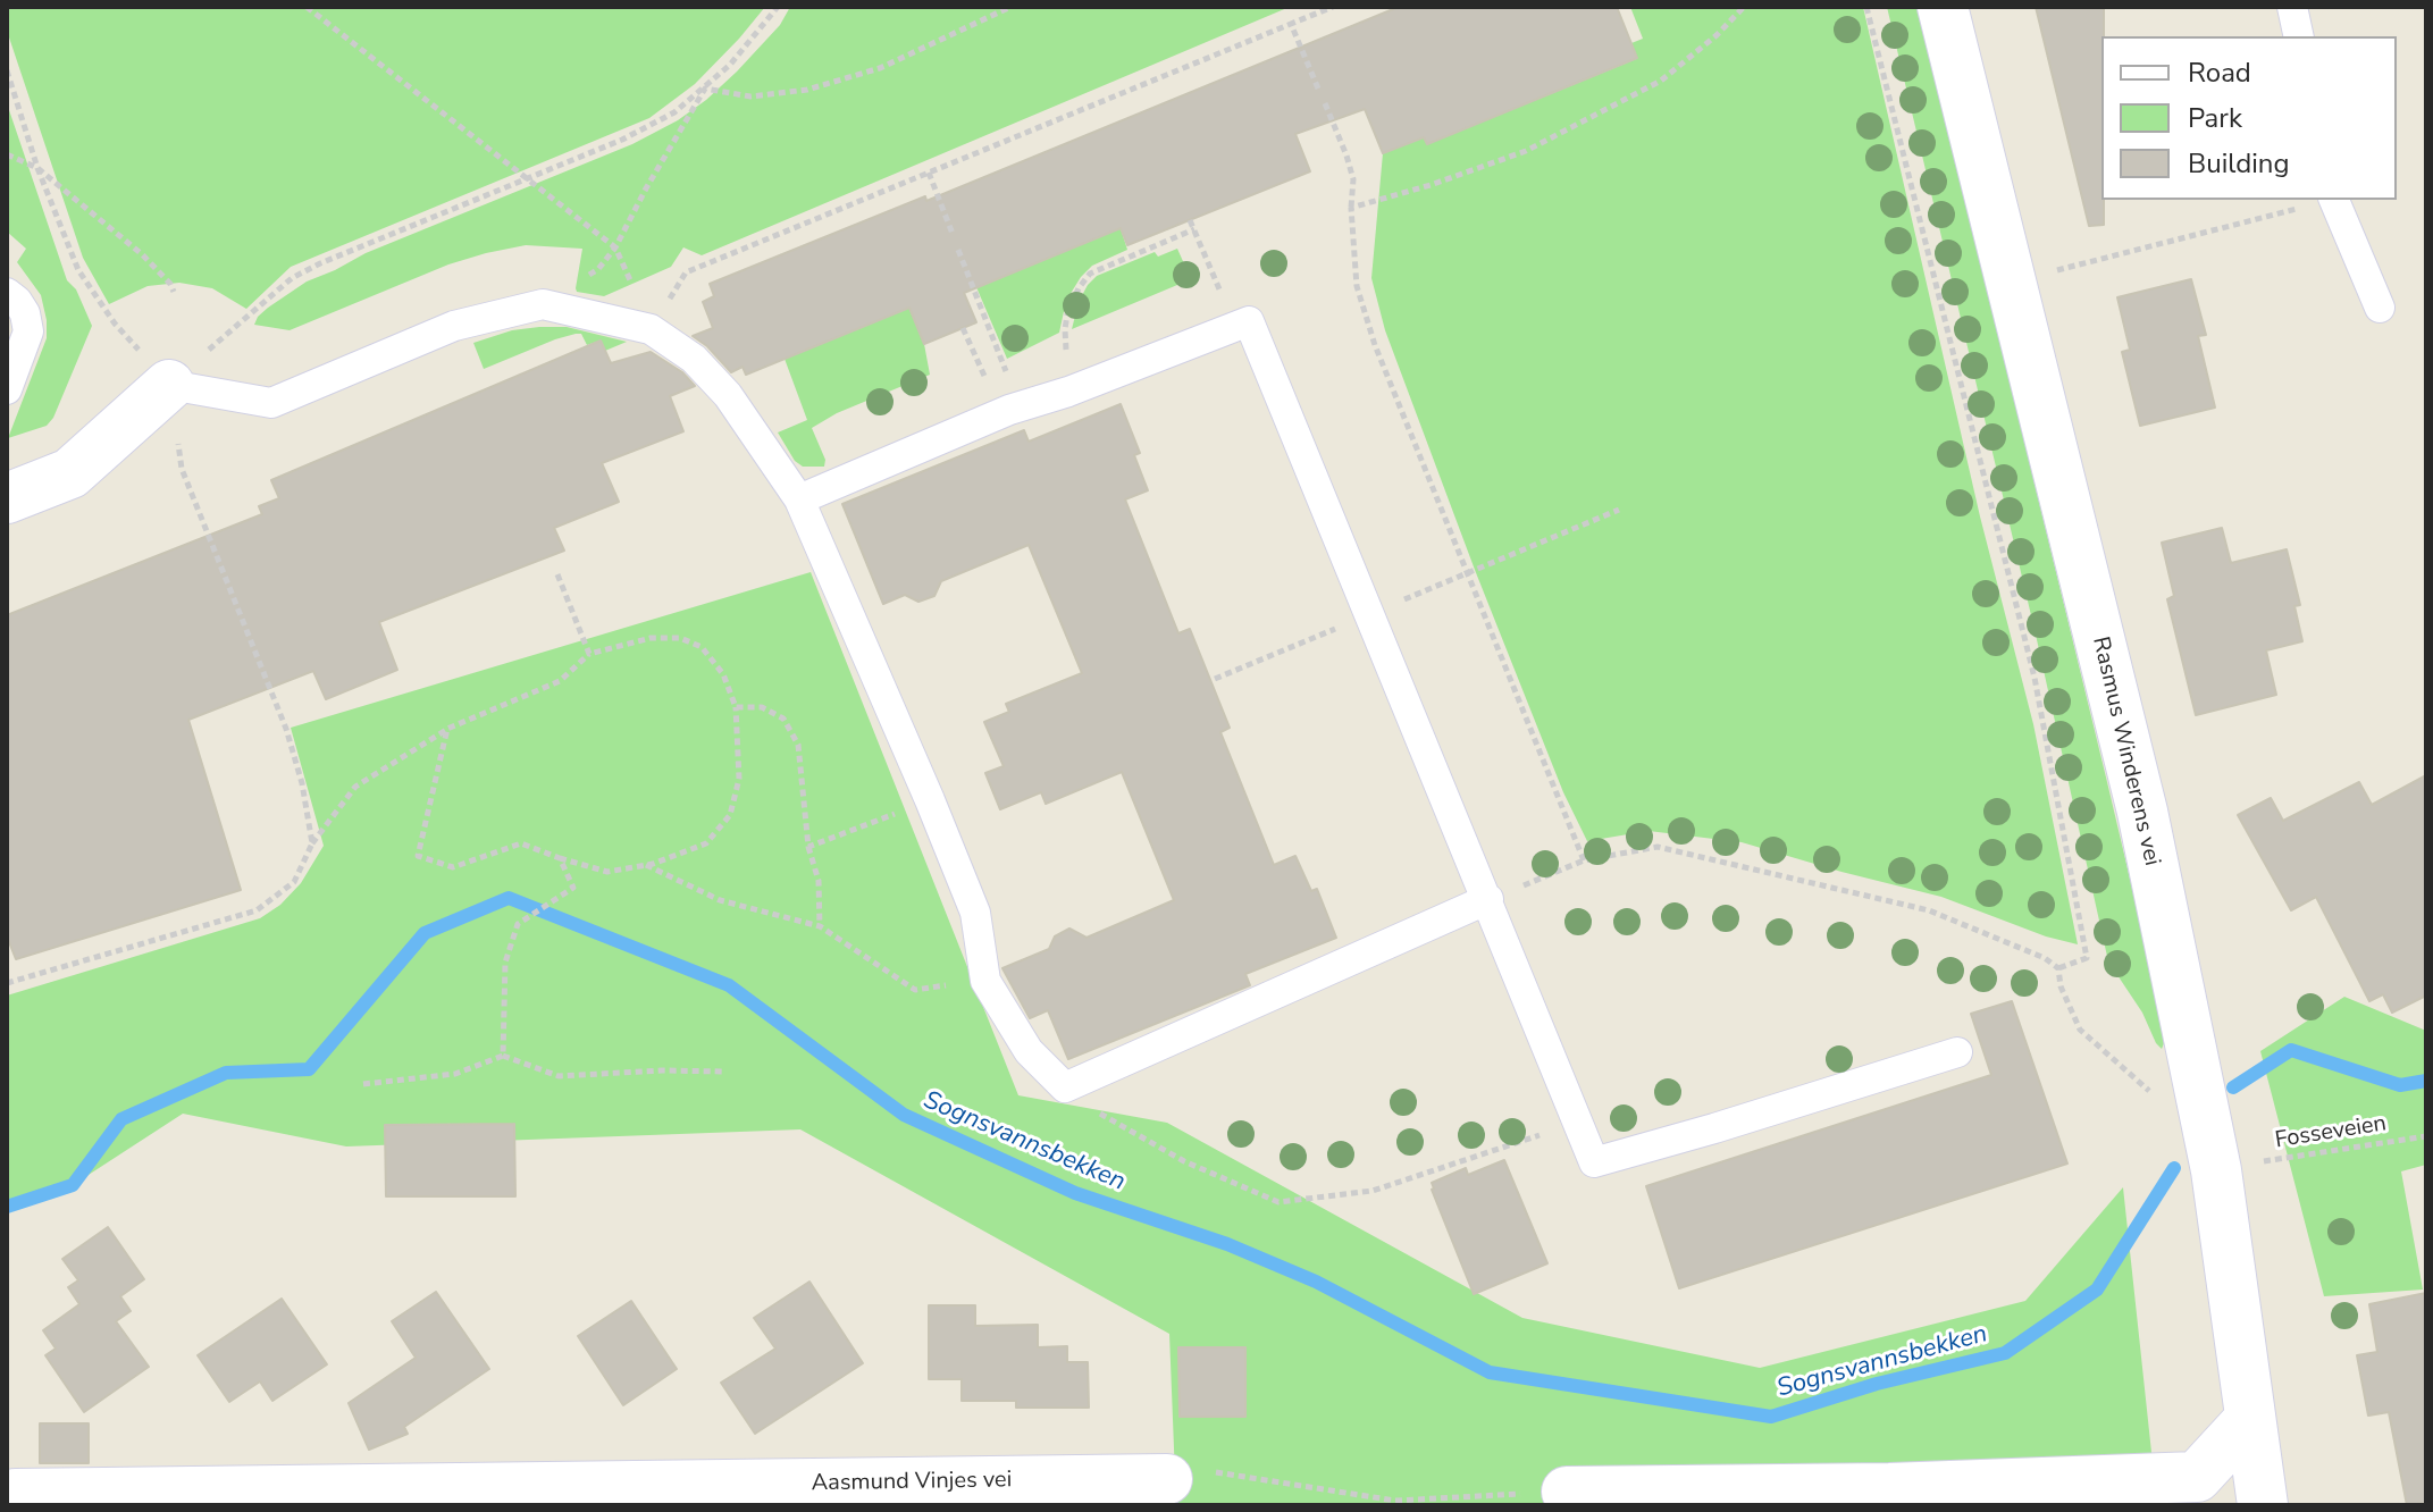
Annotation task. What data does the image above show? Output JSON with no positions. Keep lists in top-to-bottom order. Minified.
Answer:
{"streets":{"street":["Rasmus Winderens vei","Aasmund Vinjes vei"],"path":["Fosseveien"]},"water":["Sognsvannsbekken"],"legend":["Road","Park","Building"]}
